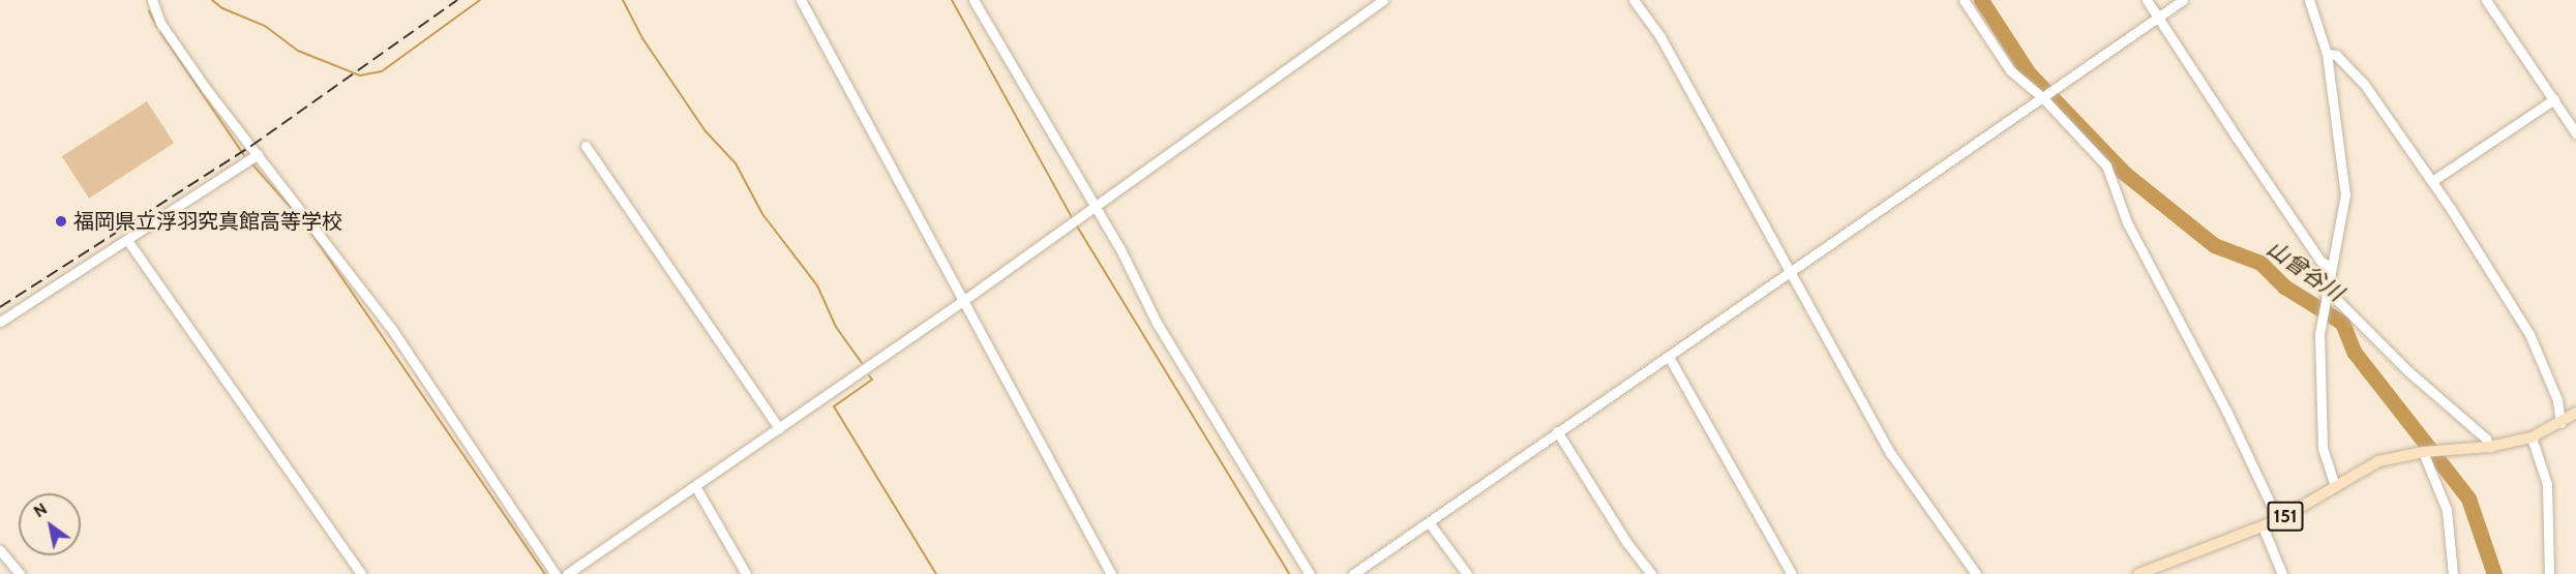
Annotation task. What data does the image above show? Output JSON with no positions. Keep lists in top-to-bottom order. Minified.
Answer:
{"streets":{"main road":["151"]},"water":["山曾谷川"],"places":["福岡県立浮羽究真館高等学校"],"north":"top left"}
